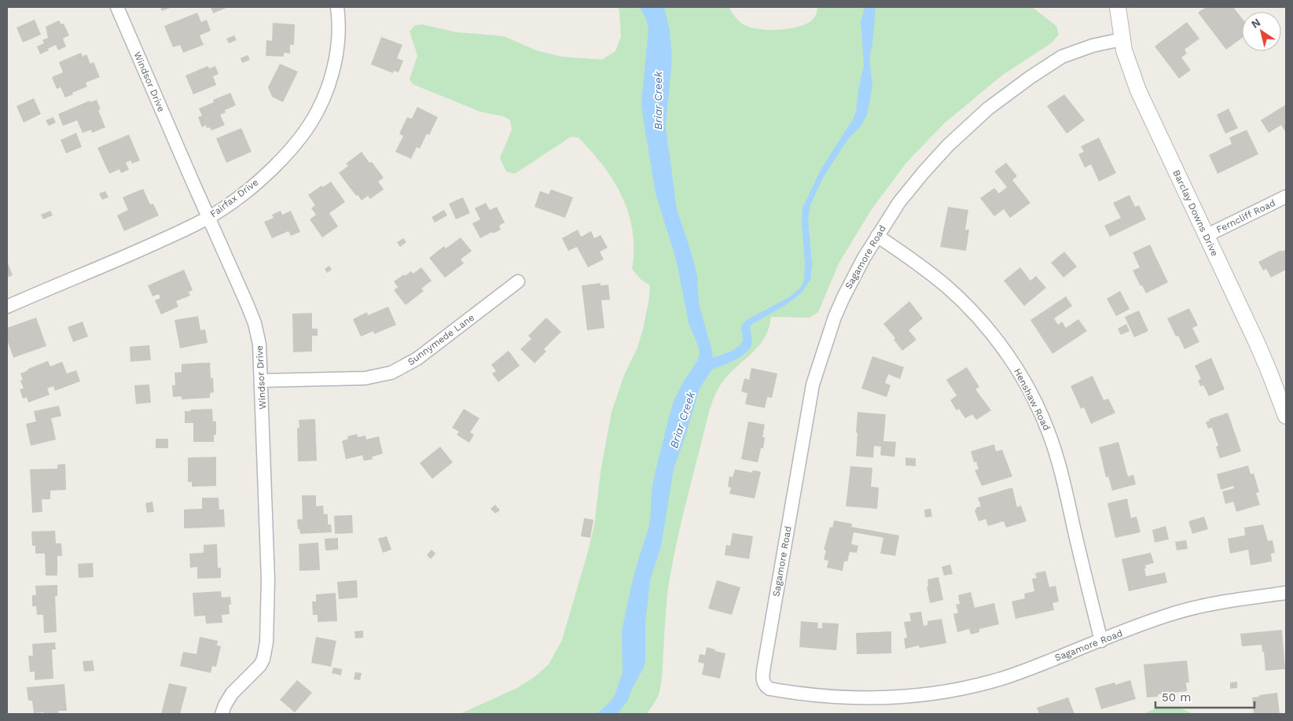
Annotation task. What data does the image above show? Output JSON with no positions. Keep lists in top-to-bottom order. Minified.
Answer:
{"streets":{"street":["Windsor Drive","Fairfax Drive","Barclay Downs Drive","Ferncliff Road","Sagamore Road","Sunnymede Lane","Henshaw Road"]},"crossings":[["Windsor Drive","Fairfax Drive"],["Windsor Drive","Sunnymede Lane"],["Barclay Downs Drive","Ferncliff Road"],["Barclay Downs Drive","Sagamore Road"],["Sagamore Road","Henshaw Road"]],"water":["Briar Creek"],"scale_bar":"50 m","north":"top left"}
